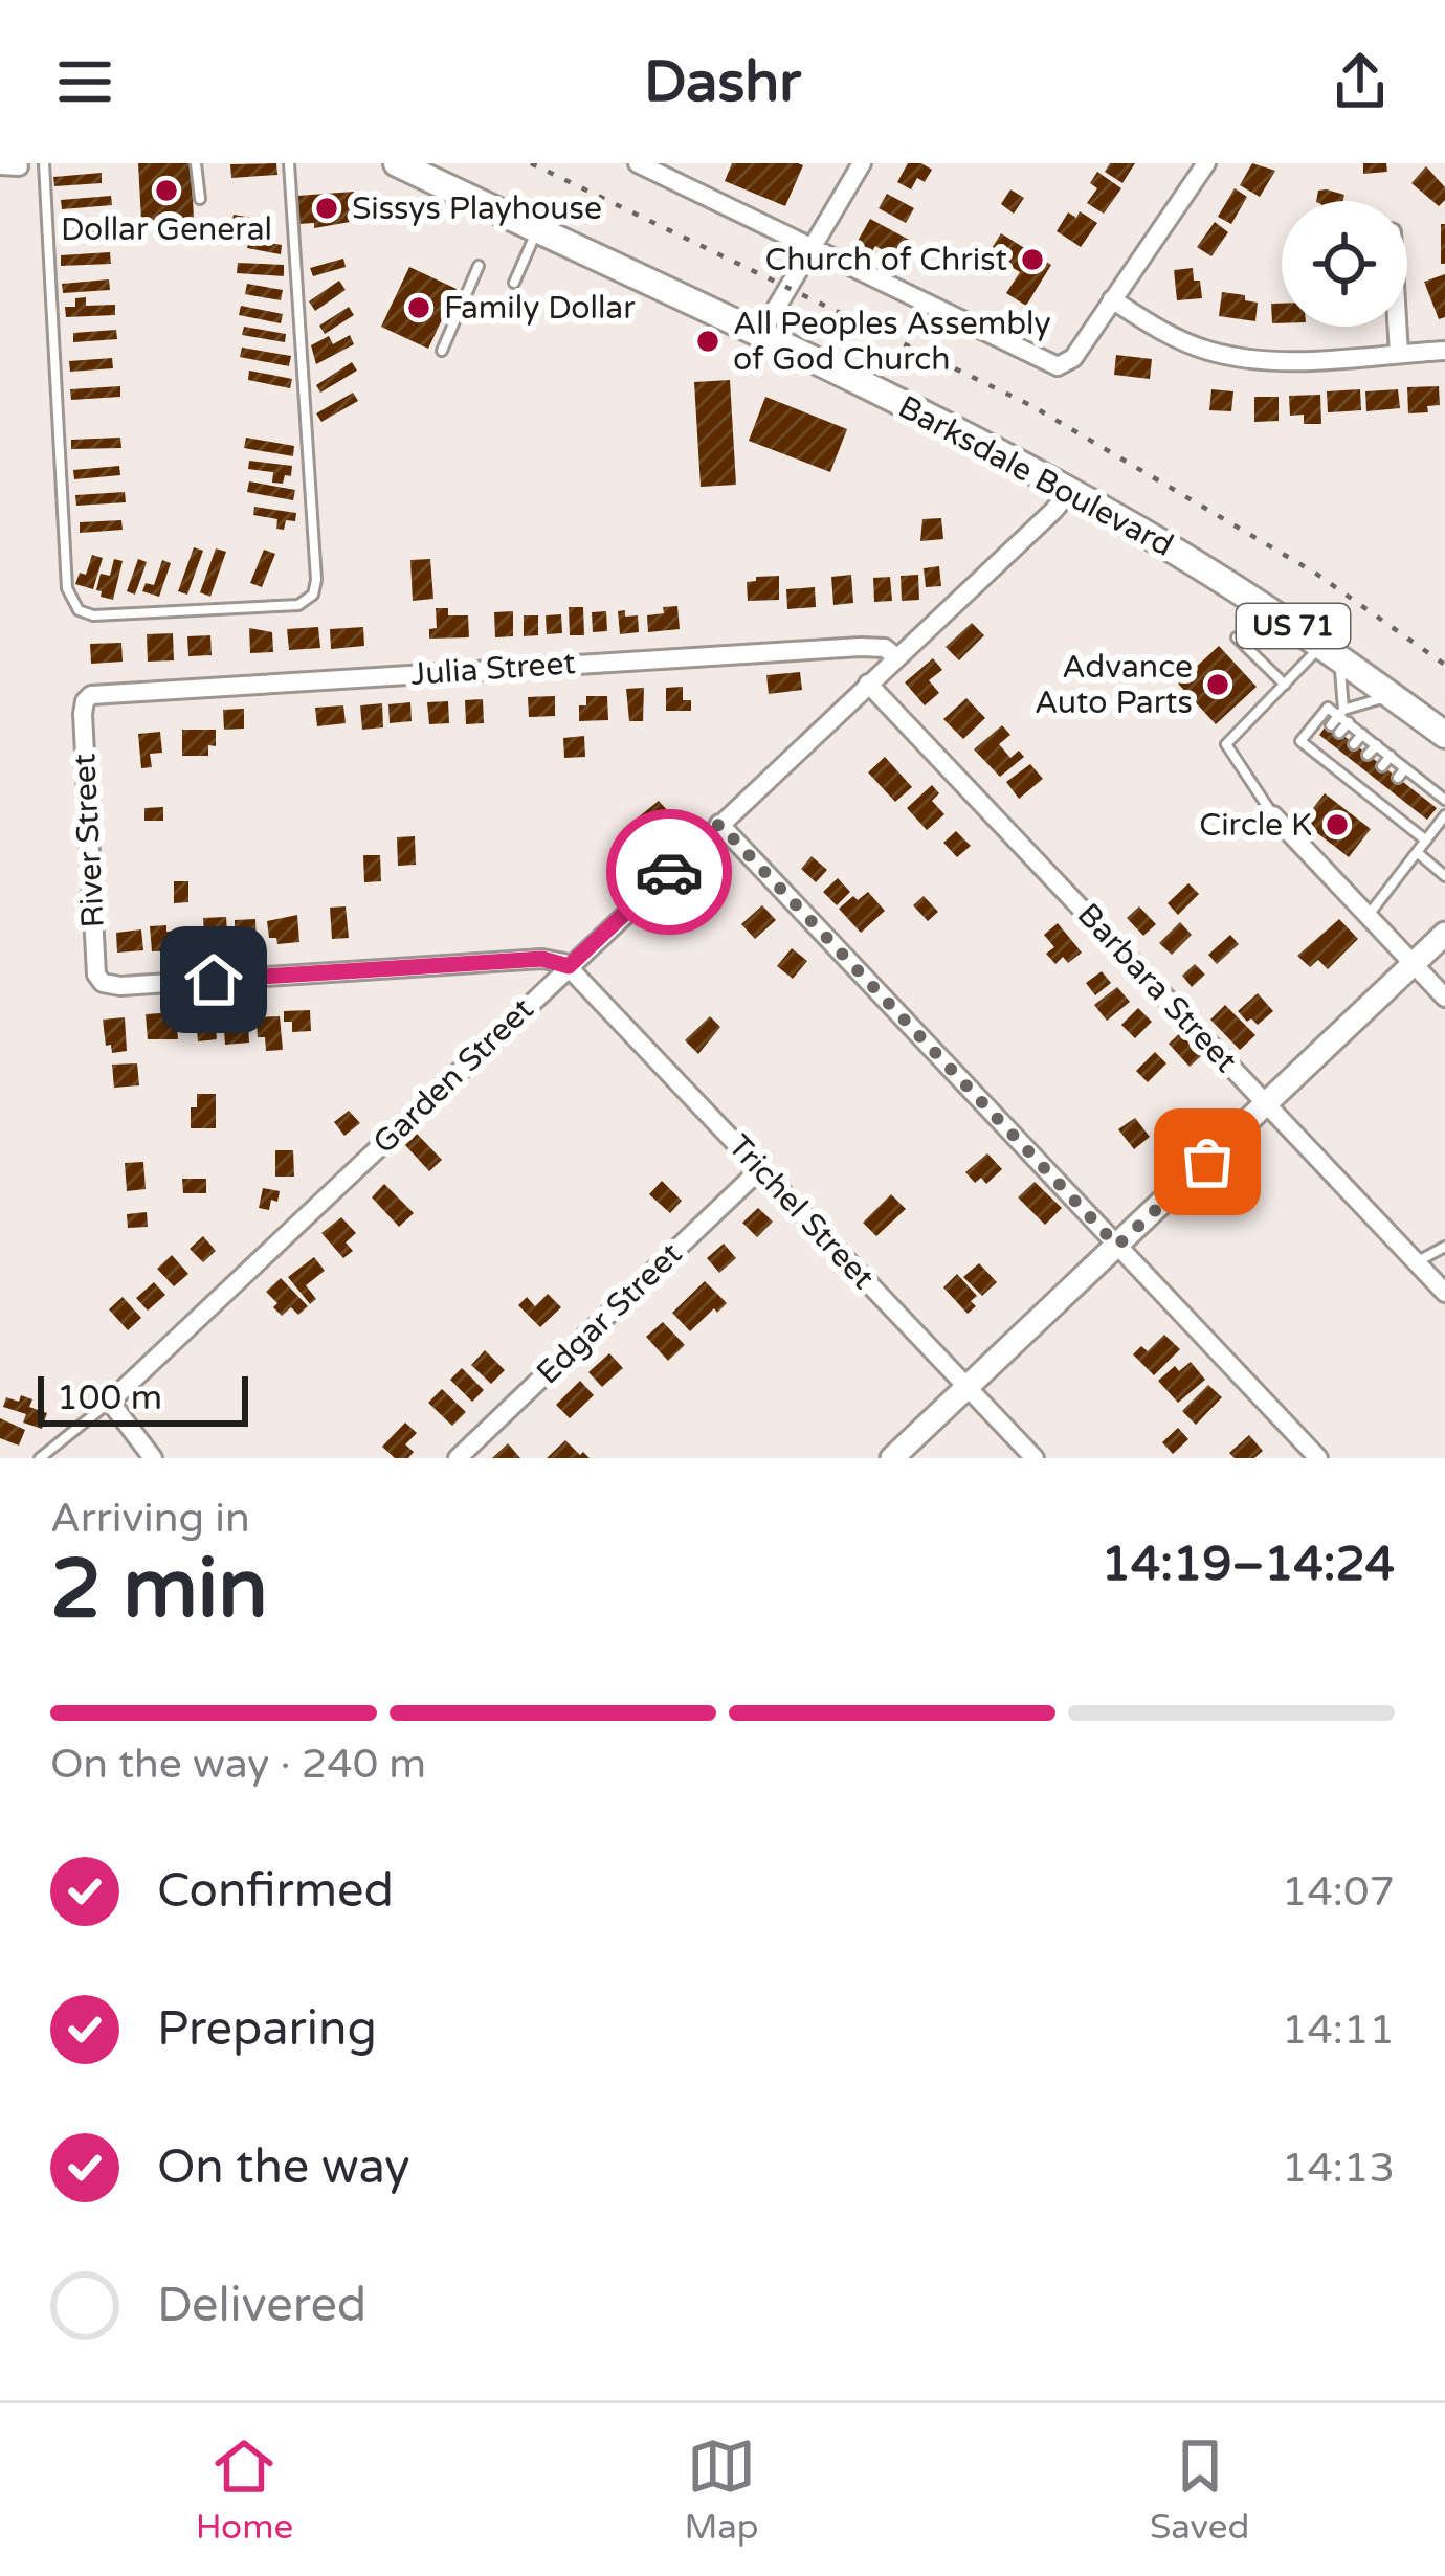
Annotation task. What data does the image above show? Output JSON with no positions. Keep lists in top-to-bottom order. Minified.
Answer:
{"streets":{"main road":["Barksdale Boulevard","US 71"],"street":["Julia Street","River Street","Barbara Street","Garden Street","Trichel Street","Edgar Street"]},"crossings":[["Barksdale Boulevard","Garden Street"],["Julia Street","River Street"],["Julia Street","Garden Street"],["River Street","Garden Street"],["River Street","Trichel Street"],["Barbara Street","Garden Street"],["Garden Street","Trichel Street"],["Trichel Street","Edgar Street"]],"places":["Dollar General","Sissys Playhouse","Church of Christ","Family Dollar","All Peoples Assembly of God Church","Advance Auto Parts","Circle K"],"scale_bar":"100 m","page":{"header":"Dashr","scale":"100 m","heading":["2 min","Arriving in","14:19–14:24"],"bar":"On the way · 240 m","list":[["Confirmed","14:07"],["Preparing","14:11"],["On the way","14:13"],"Delivered"],"tabs":["Home","Map","Saved"]}}
